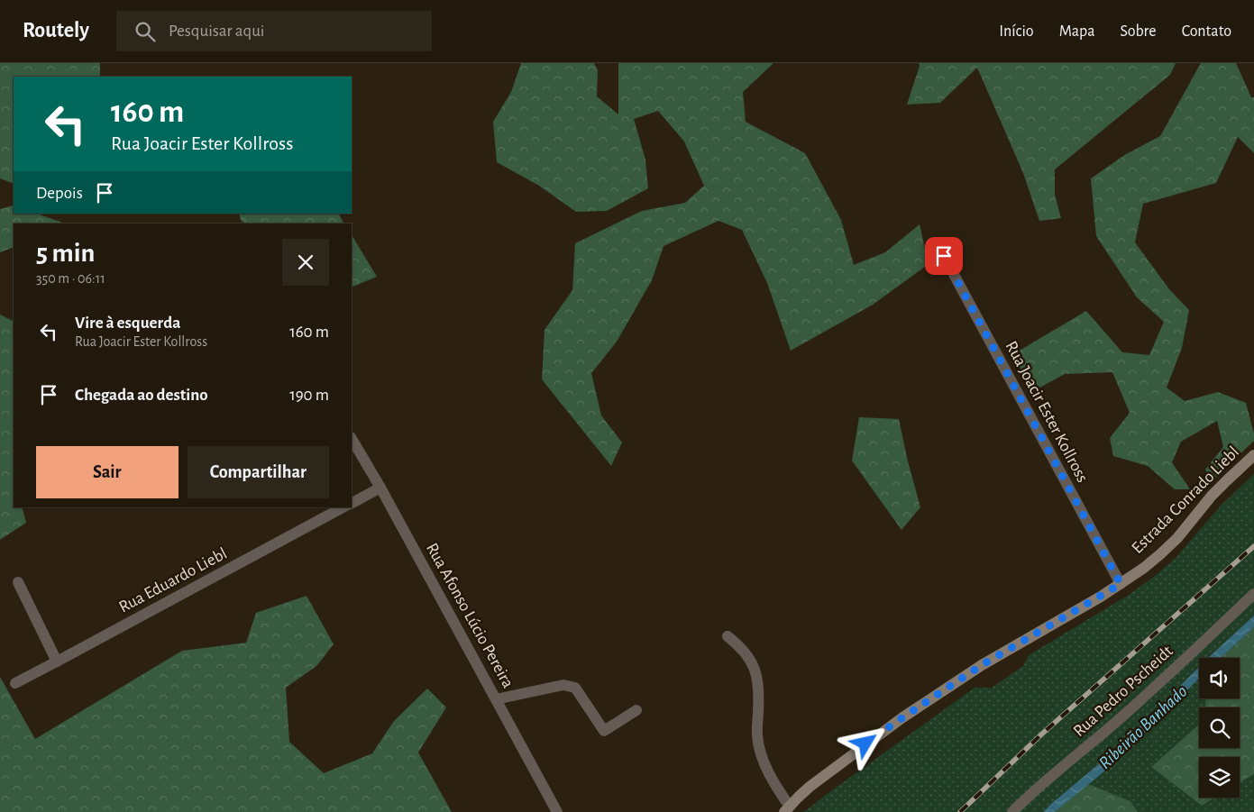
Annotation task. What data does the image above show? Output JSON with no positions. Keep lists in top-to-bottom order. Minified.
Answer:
{"streets":{"main road":["Estrada Conrado Liebl"],"street":["Rua Joacir Ester Kollross","Rua Eduardo Liebl","Rua Afonso Lúcio Pereira","Rua Pedro Pscheidt"]},"crossings":[["Rua Joacir Ester Kollross","Estrada Conrado Liebl"]],"water":["Ribeirão Banhado"],"page":{"header":"Routely","search":"Pesquisar aqui","nav":["Início","Mapa","Sobre","Contato"],"turn":["160 m","Rua Joacir Ester Kollross"],"then":"Depois","heading":["5 min","350 m · 06:11"],"list":[{"name":"Vire à esquerda","note":"Rua Joacir Ester Kollross","value":"160 m"},{"name":"Chegada ao destino","value":"190 m"}],"buttons":["Sair","Compartilhar"]}}
